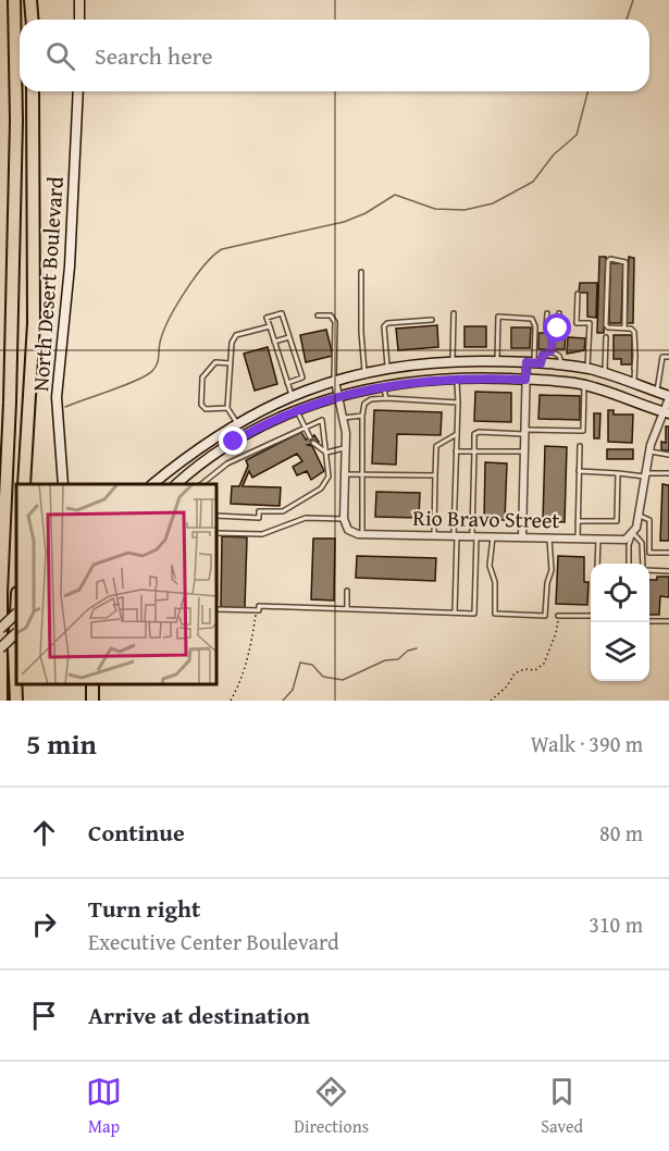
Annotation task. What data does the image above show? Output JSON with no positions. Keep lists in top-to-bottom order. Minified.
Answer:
{"streets":{"main road":["North Desert Boulevard"],"street":["Rio Bravo Street"]},"page":{"search":"Search here","heading":["5 min","Walk · 390 m"],"list":[["Continue","80 m"],["Turn right","Executive Center Boulevard","310 m"],"Arrive at destination"],"nav":["Map","Directions","Saved"]}}
